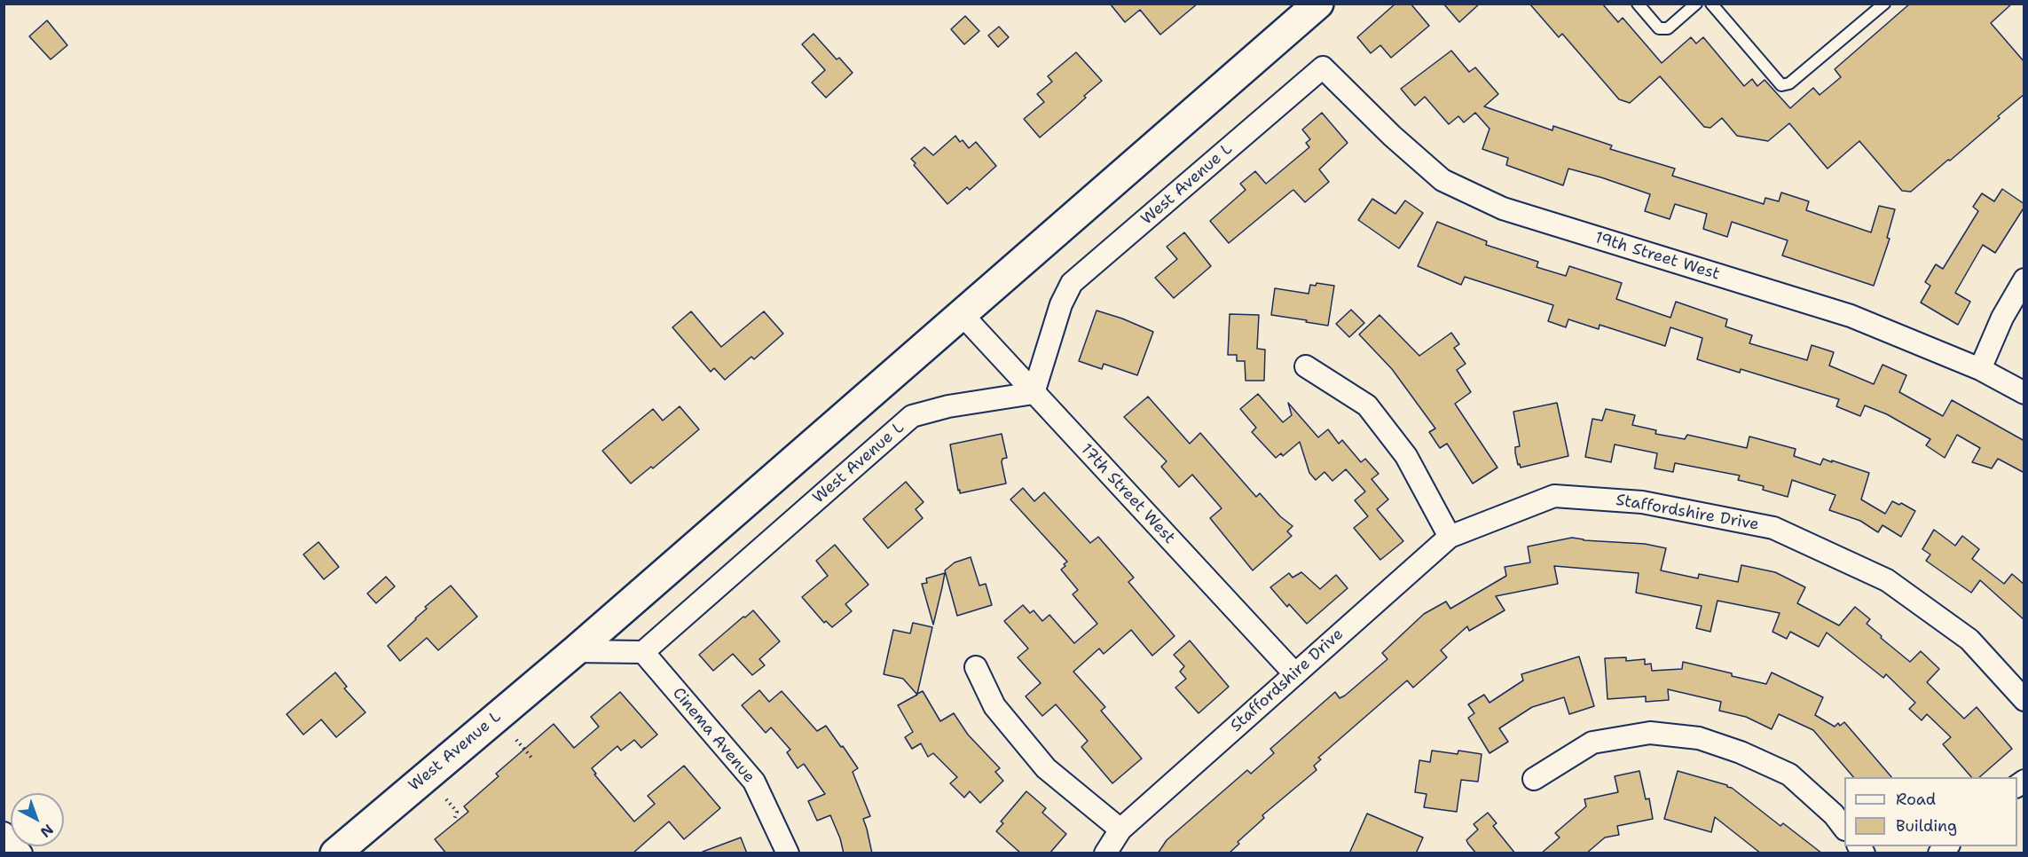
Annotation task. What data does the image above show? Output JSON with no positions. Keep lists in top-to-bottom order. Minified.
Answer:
{"streets":{"main road":["West Avenue L"],"street":["19th Street West","17th Street West","Staffordshire Drive","Cinema Avenue"]},"crossings":[["West Avenue L","19th Street West"],["West Avenue L","17th Street West"],["West Avenue L","Cinema Avenue"],["17th Street West","Staffordshire Drive"]],"legend":["Road","Building"],"north":"bottom right"}
